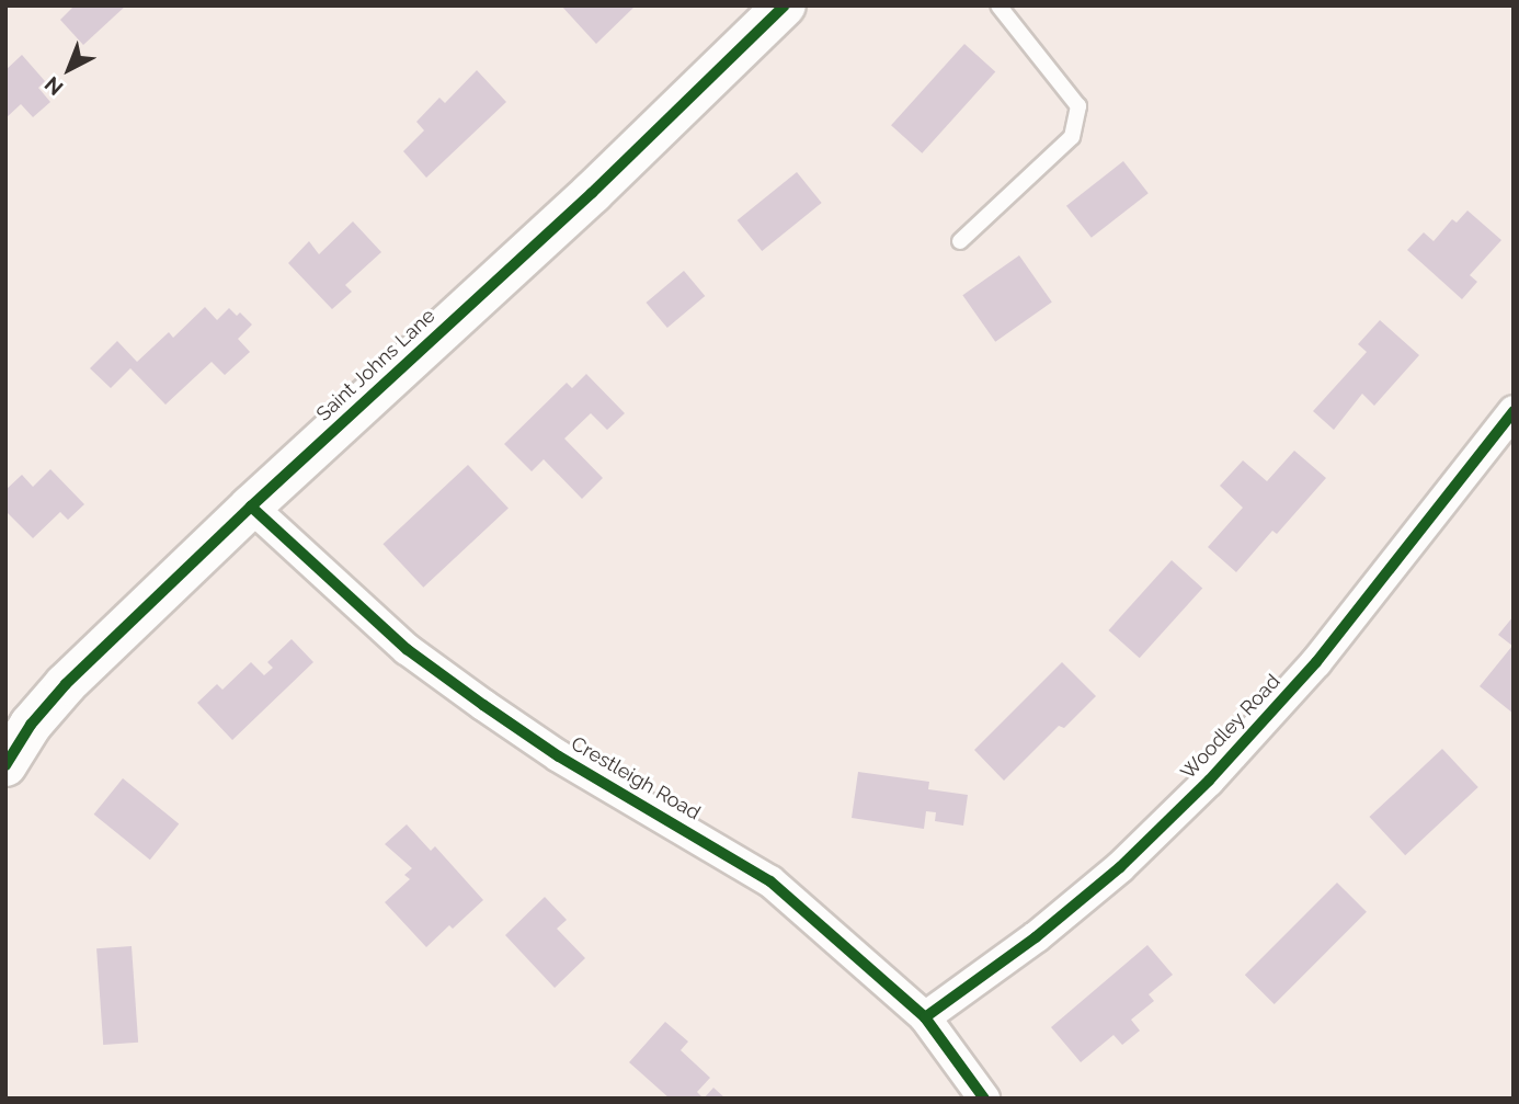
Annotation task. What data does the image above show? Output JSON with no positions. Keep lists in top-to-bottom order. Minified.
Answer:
{"streets":{"street":["Saint Johns Lane","Woodley Road","Crestleigh Road"]},"crossings":[["Saint Johns Lane","Crestleigh Road"],["Woodley Road","Crestleigh Road"]],"north":"bottom left"}
